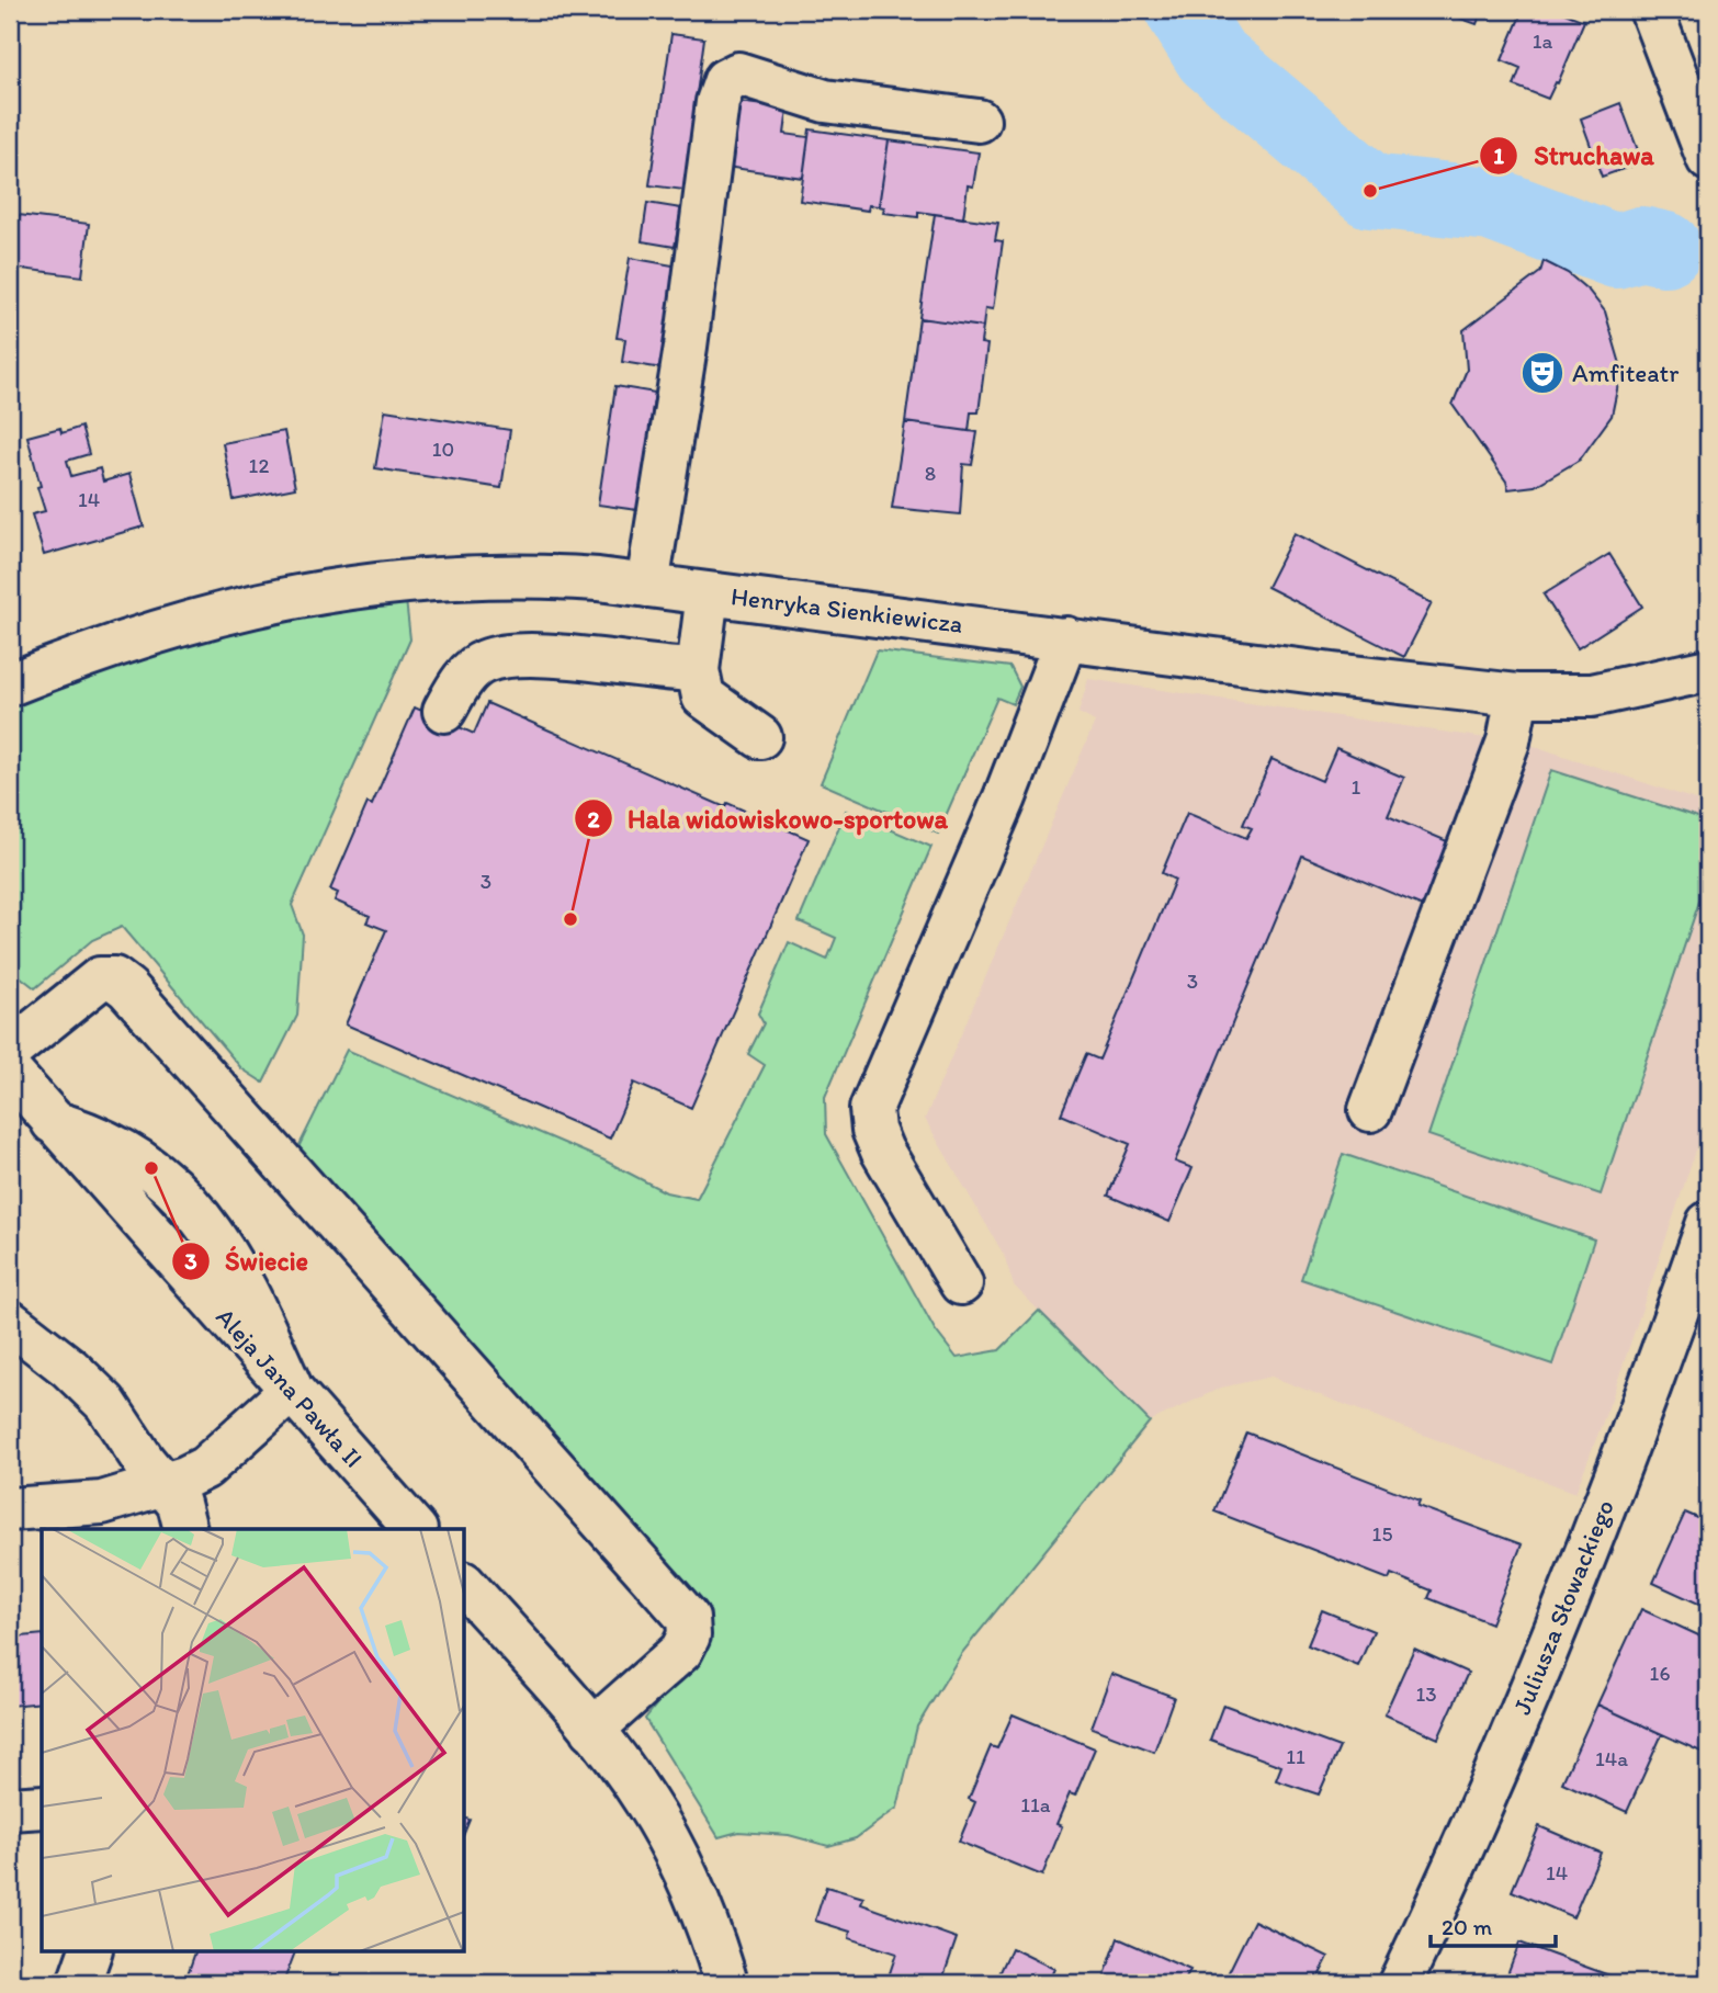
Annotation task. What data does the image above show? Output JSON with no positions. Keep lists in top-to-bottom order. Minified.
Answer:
{"streets":{"street":["Henryka Sienkiewicza","Aleja Jana Pawła II","Juliusza Słowackiego"]},"places":{"other":["Struchawa","Hala widowiskowo-sportowa","Świecie"],"theatre":["Amfiteatr"]},"house_numbers":["1a","10","12","8","14","1","3","3","15","16","13","11","14a","11a","14"],"scale_bar":"20 m"}
